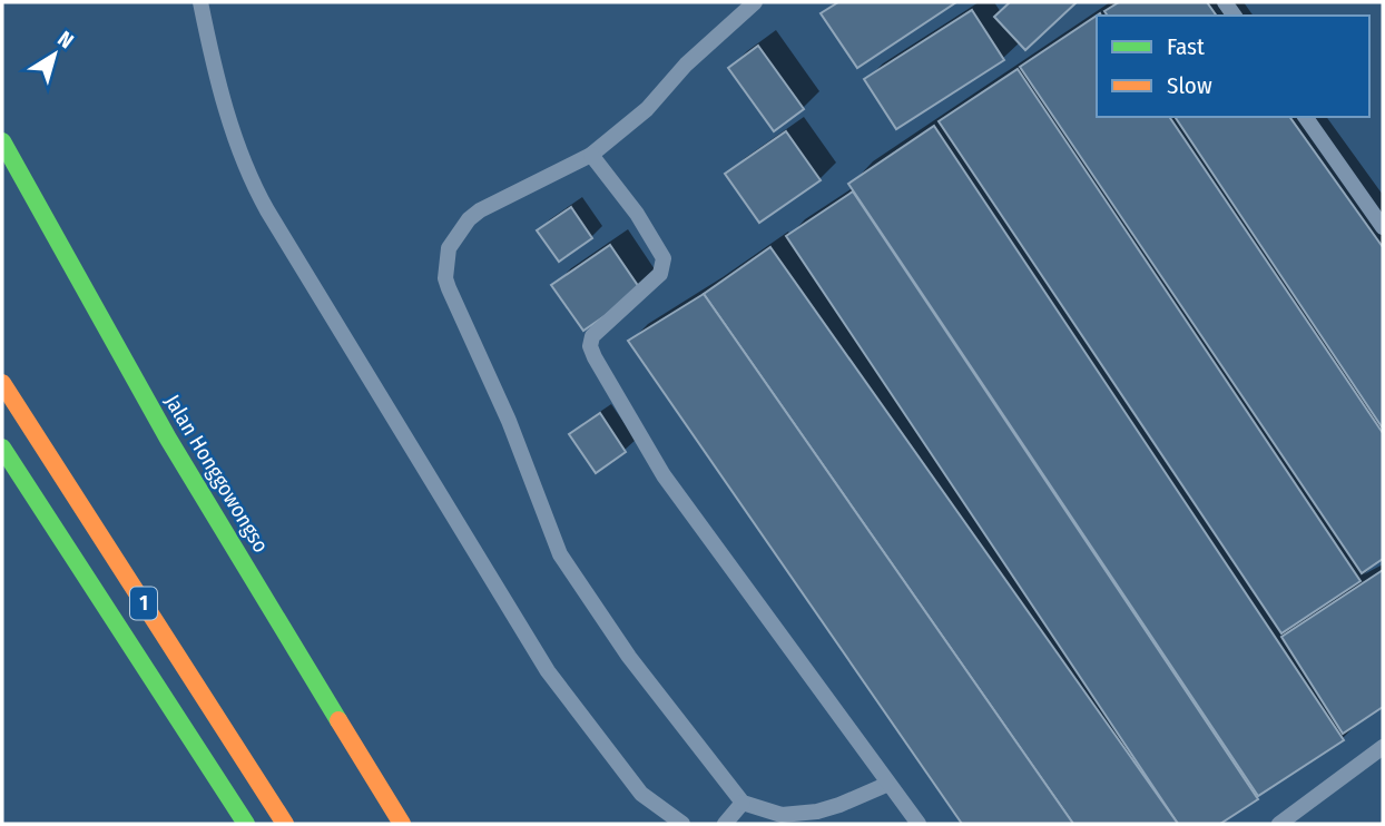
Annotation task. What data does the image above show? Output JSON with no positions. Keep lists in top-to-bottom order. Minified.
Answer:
{"streets":{"main road":["Jalan Honggowongso","1"]},"legend":["Fast","Slow"],"north":"top right"}
